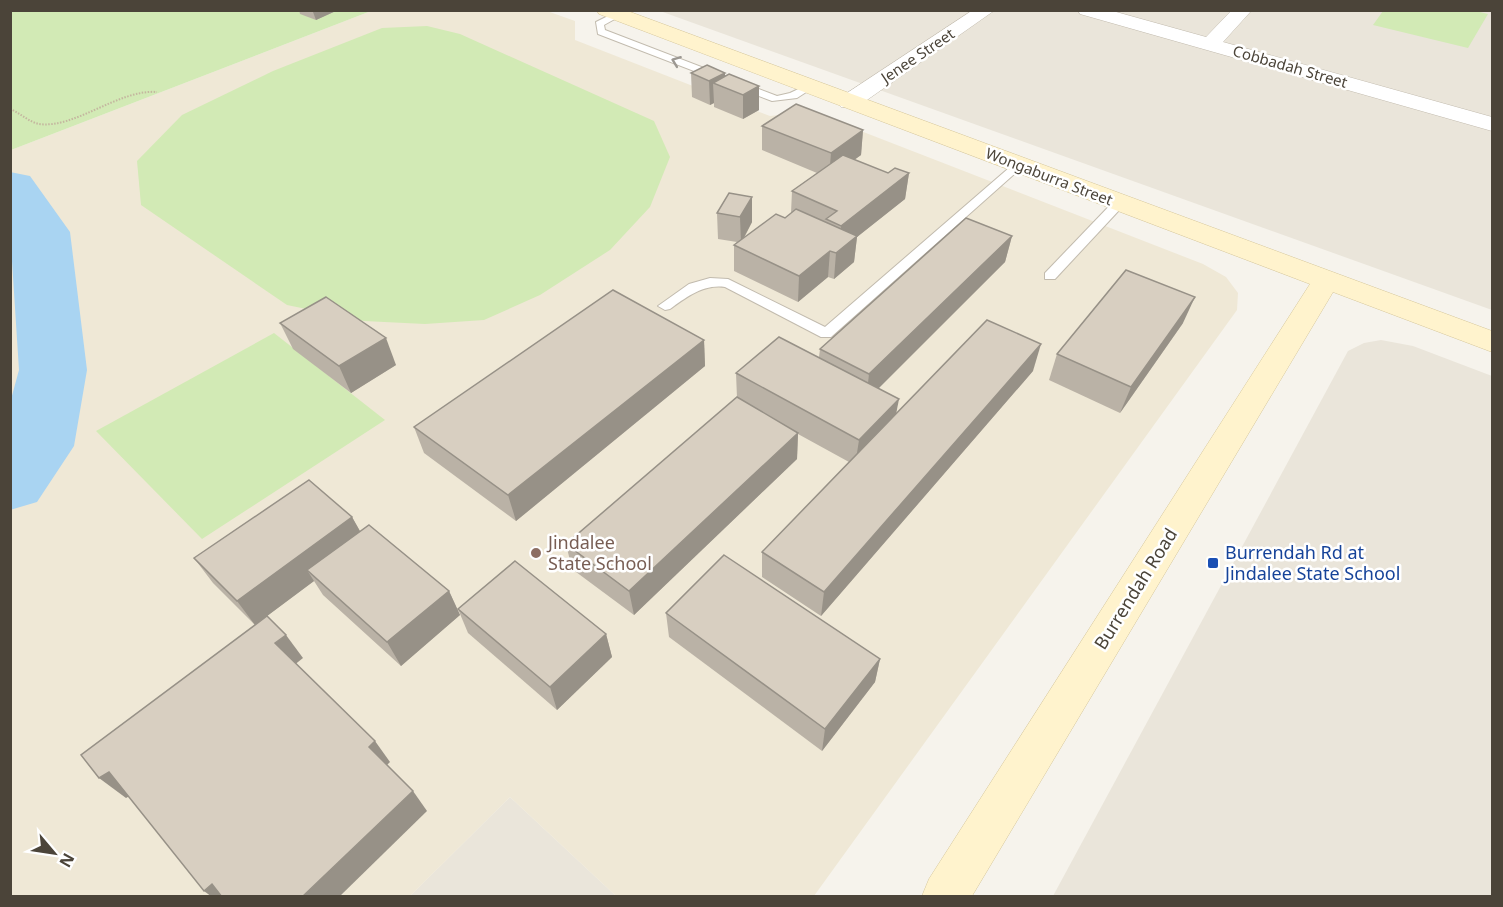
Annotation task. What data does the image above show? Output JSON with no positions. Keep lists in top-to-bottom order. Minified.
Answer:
{"streets":{"street":["Jenee Street","Cobbadah Street","Wongaburra Street","Burrendah Road"]},"crossings":[["Jenee Street","Wongaburra Street"],["Wongaburra Street","Burrendah Road"]],"places":{"other":["Jindalee State School"],"transit":["Burrendah Rd at Jindalee State School"]},"north":"bottom right"}
